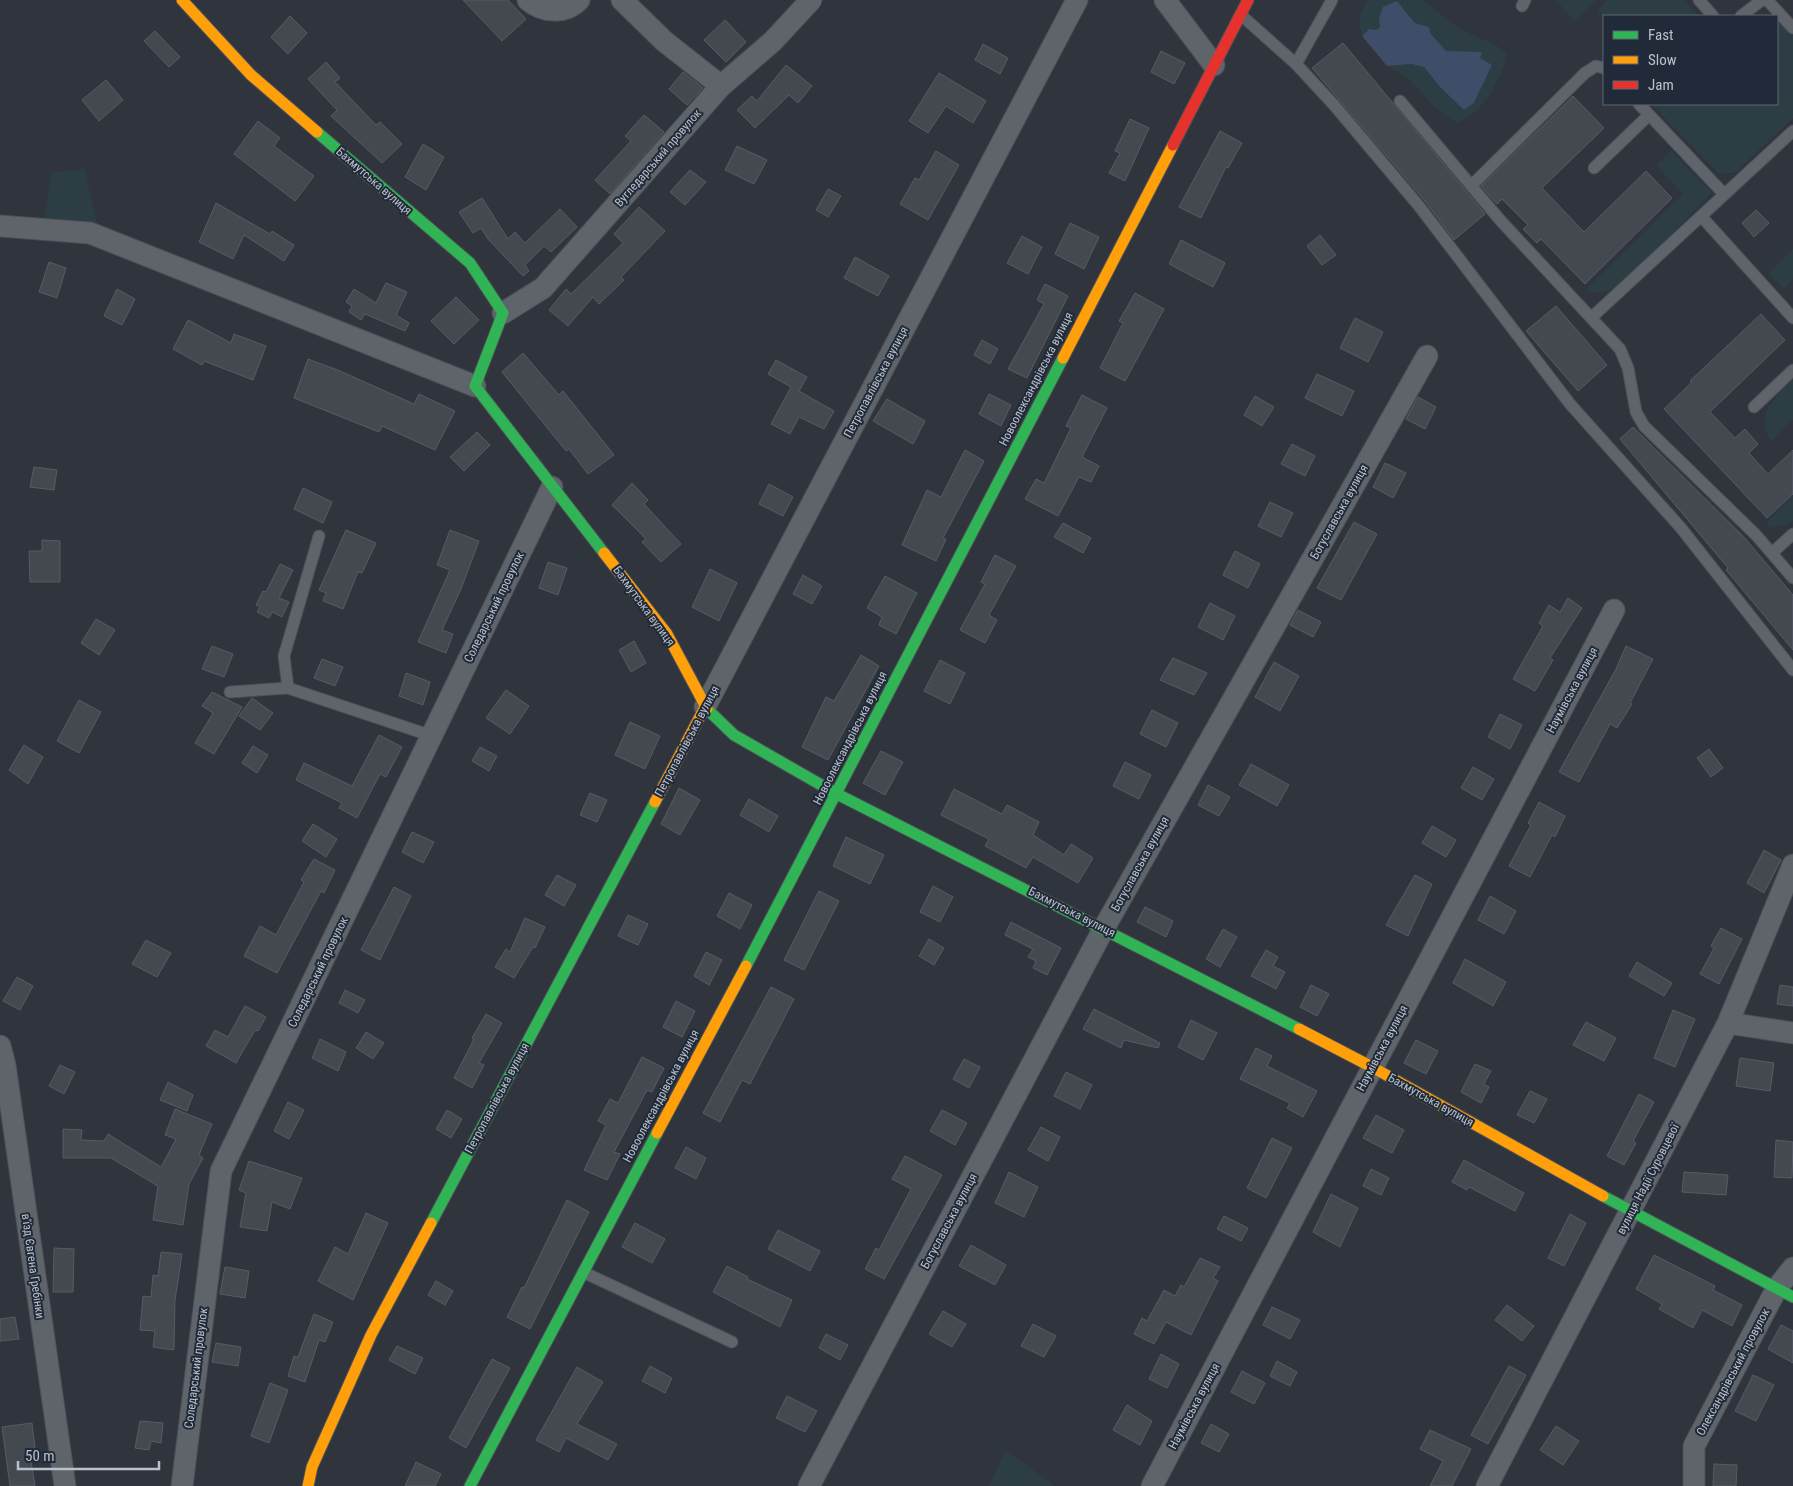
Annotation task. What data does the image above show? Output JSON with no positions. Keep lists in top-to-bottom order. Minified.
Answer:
{"streets":{"street":["Вугледарський провулок","Бахмутська вулиця","Новоолександрівська вулиця","Петропавлівська вулиця","Богуславська вулиця","Соледарський провулок","Наумівська вулиця","вулиця Надії Суровцевої","в'їзд Євгена Гребінки","Олександрівський провулок"]},"crossings":[["Вугледарський провулок","Бахмутська вулиця"],["Бахмутська вулиця","Новоолександрівська вулиця"],["Бахмутська вулиця","Петропавлівська вулиця"],["Бахмутська вулиця","Богуславська вулиця"],["Бахмутська вулиця","Соледарський провулок"],["Бахмутська вулиця","Наумівська вулиця"],["Бахмутська вулиця","вулиця Надії Суровцевої"],["Бахмутська вулиця","Олександрівський провулок"]],"legend":["Fast","Slow","Jam"],"scale_bar":"50 m"}
